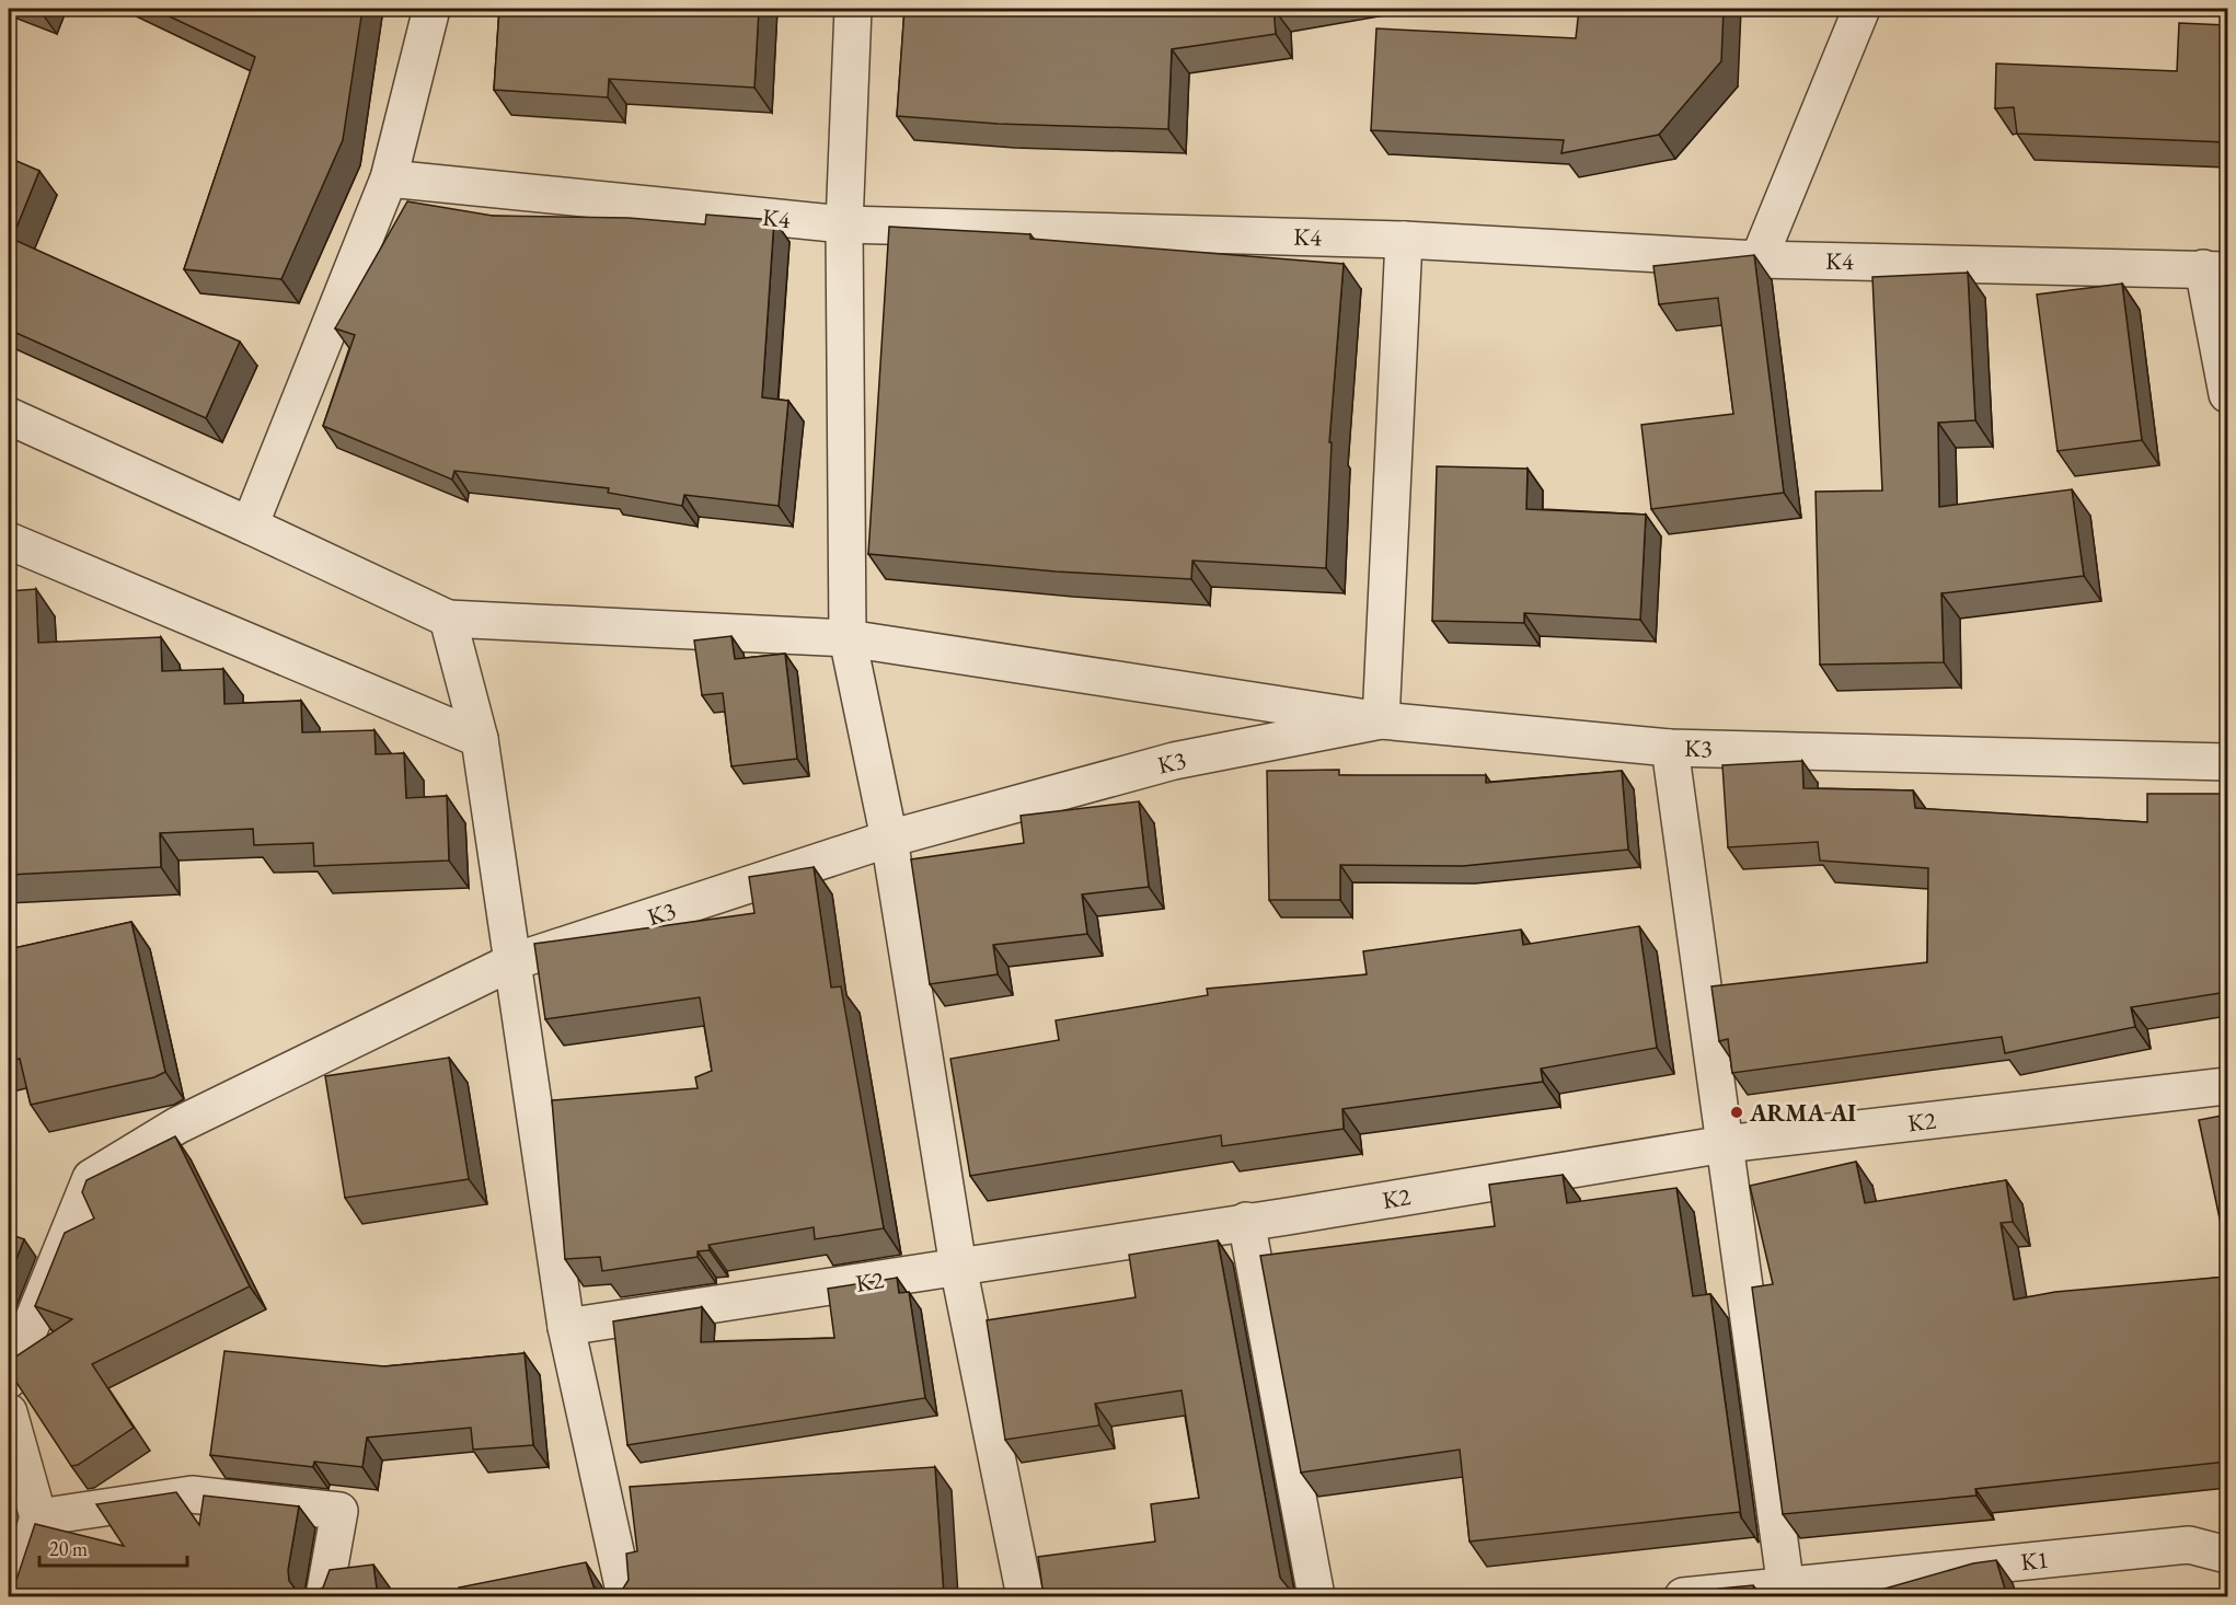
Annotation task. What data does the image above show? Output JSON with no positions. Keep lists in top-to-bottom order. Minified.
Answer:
{"streets":{"street":["K4","K3","K2","K1"]},"places":["ARMA AI"],"scale_bar":"20 m"}
